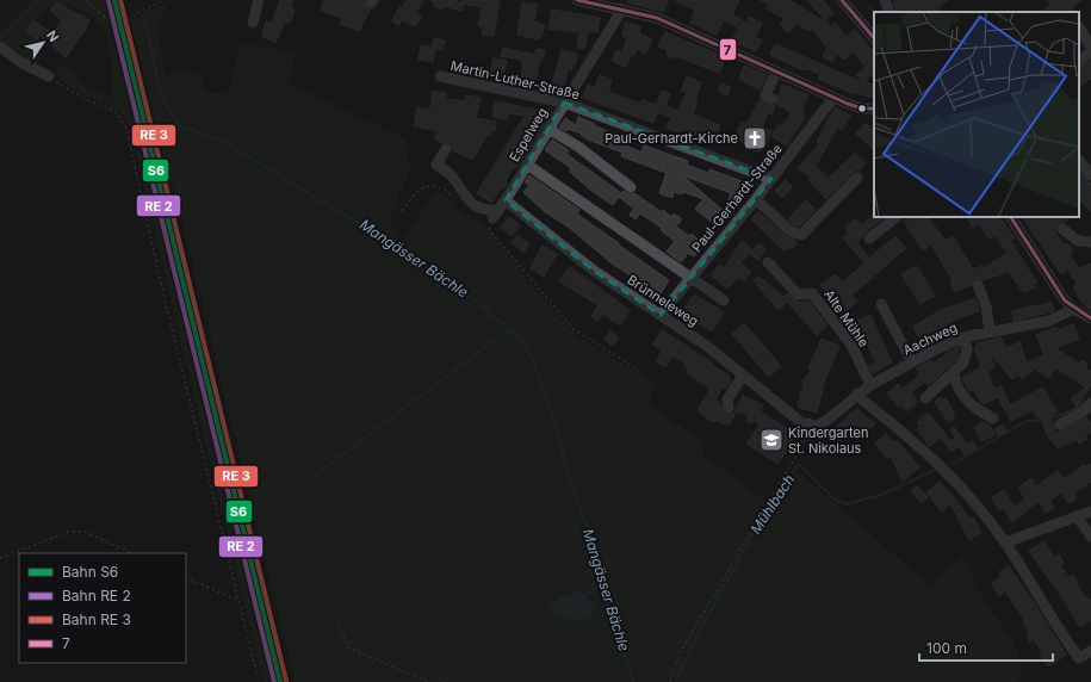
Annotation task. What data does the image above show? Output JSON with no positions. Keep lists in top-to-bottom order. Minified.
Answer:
{"streets":{"street":["Martin-Luther-Straße","Espelweg","Paul-Gerhardt-Straße","Brünneleweg","Alte Mühle","Aachweg"]},"crossings":[["Martin-Luther-Straße","Espelweg"],["Martin-Luther-Straße","Paul-Gerhardt-Straße"],["Espelweg","Brünneleweg"],["Paul-Gerhardt-Straße","Brünneleweg"],["Brünneleweg","Aachweg"],["Alte Mühle","Aachweg"]],"water":["Mangässer Bächle","Mühlbach"],"places":{"church":["Paul-Gerhardt-Kirche"],"school or university":["Kindergarten St. Nikolaus"]},"lines":["rail line S6","transit line 7"],"legend":["Bahn S6","Bahn RE 2","Bahn RE 3","7"],"scale_bar":"100 m","north":"top right"}
